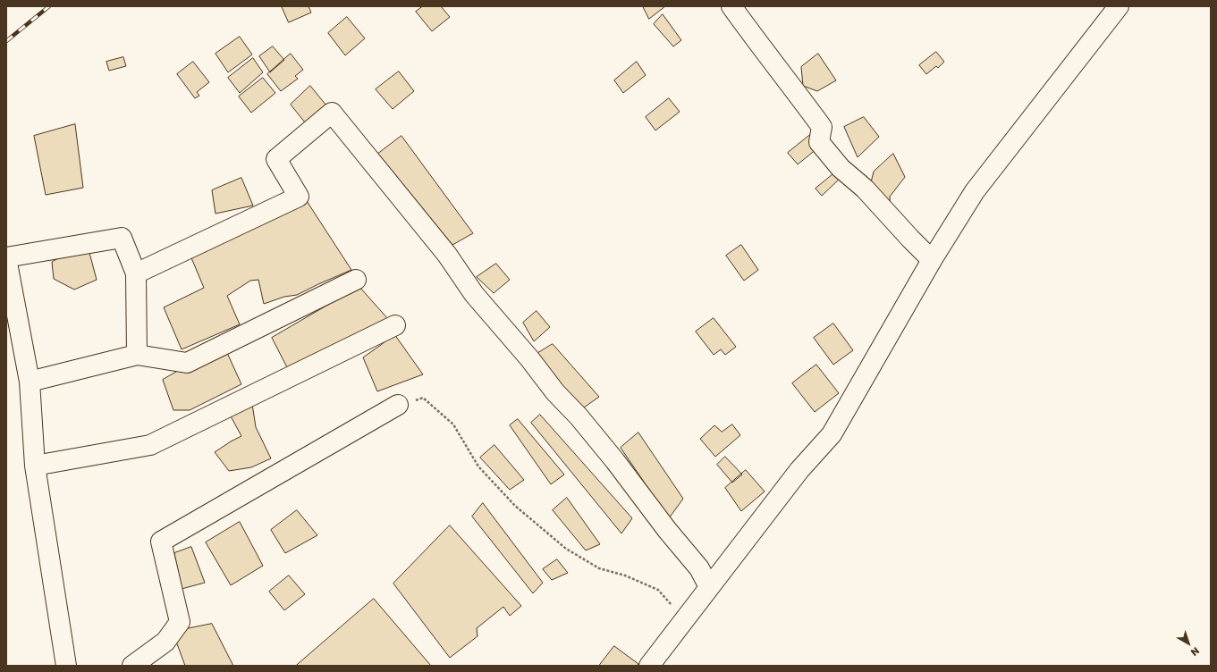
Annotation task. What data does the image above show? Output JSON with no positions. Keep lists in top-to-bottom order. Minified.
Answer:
{"north":"bottom right"}
